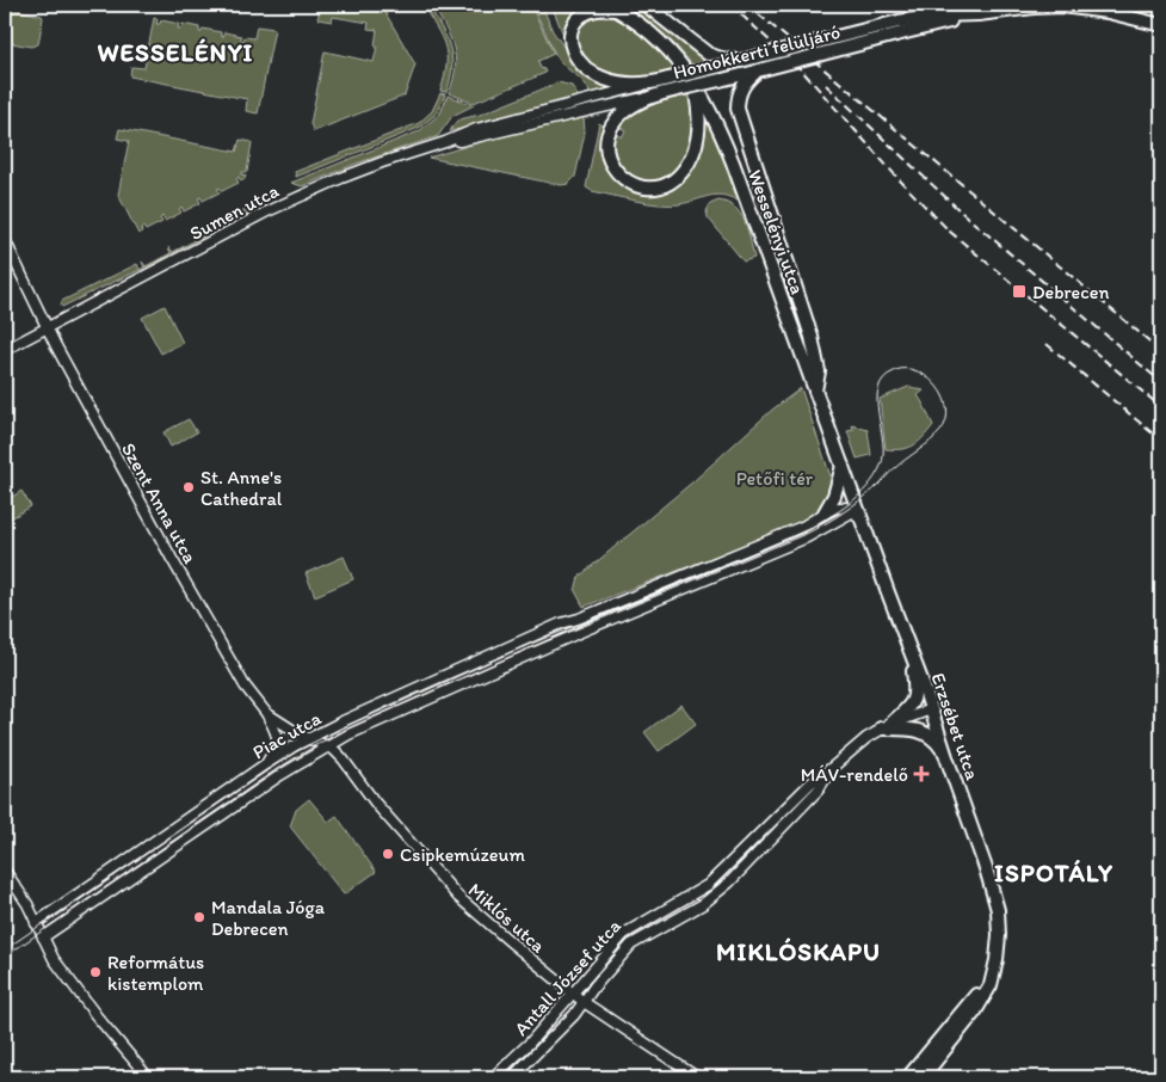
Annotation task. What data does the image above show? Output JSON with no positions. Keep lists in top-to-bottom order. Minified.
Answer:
{"streets":{"main road":["Homokkerti felüljáró","Wesselényi utca","Erzsébet utca"],"street":["Sumen utca","Szent Anna utca","Piac utca","Miklós utca","Antall József utca"]},"crossings":[["Homokkerti felüljáró","Sumen utca"],["Sumen utca","Szent Anna utca"],["Wesselényi utca","Erzsébet utca"],["Wesselényi utca","Piac utca"],["Szent Anna utca","Piac utca"],["Szent Anna utca","Miklós utca"],["Erzsébet utca","Piac utca"],["Erzsébet utca","Antall József utca"],["Piac utca","Miklós utca"],["Miklós utca","Antall József utca"]],"districts":["WESSELÉNYI","ISPOTÁLY","MIKLÓSKAPU"],"parks":["Petőfi tér"],"places":{"transit":["Debrecen"],"other":["St. Anne's Cathedral","Csipkemúzeum","Mandala Jóga Debrecen","Református kistemplom"],"health":["MÁV-rendelő"]}}
